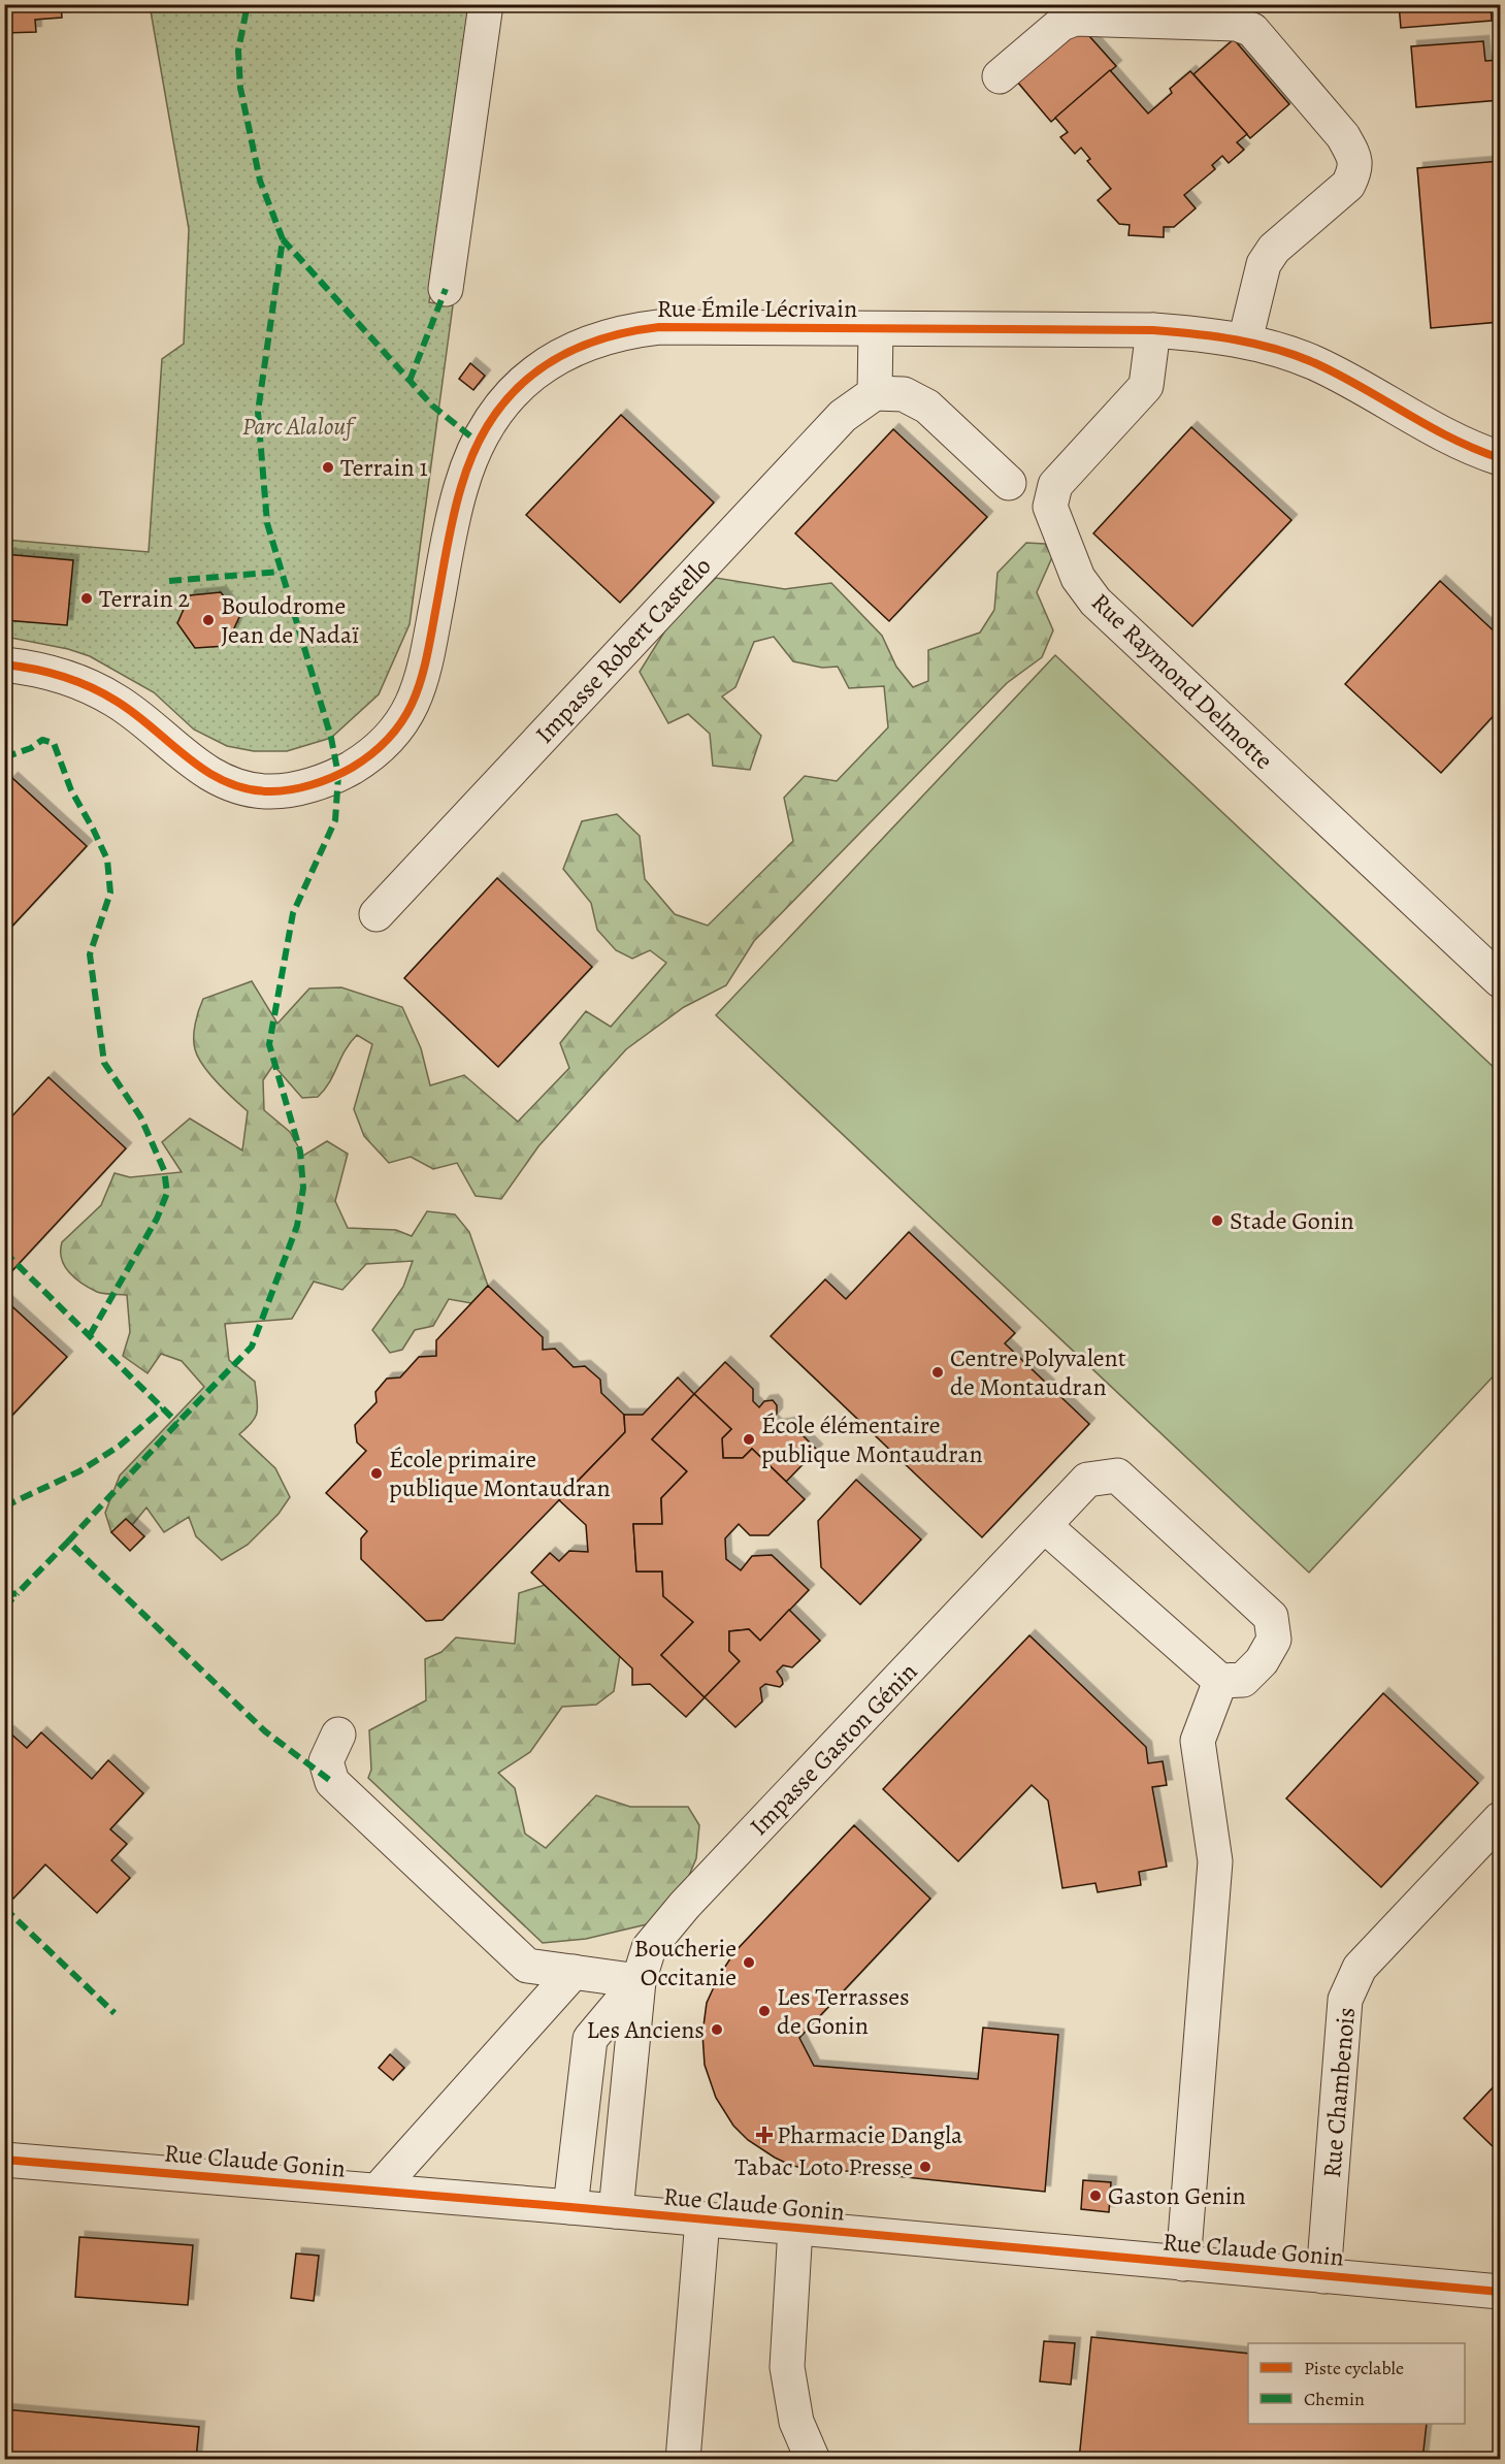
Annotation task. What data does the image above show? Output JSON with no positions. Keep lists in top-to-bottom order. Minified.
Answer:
{"streets":{"street":["Rue Émile Lécrivain","Impasse Robert Castello","Rue Raymond Delmotte","Impasse Gaston Génin","Rue Chambenois","Rue Claude Gonin"]},"crossings":[["Rue Émile Lécrivain","Rue Raymond Delmotte"],["Impasse Gaston Génin","Rue Claude Gonin"],["Rue Chambenois","Rue Claude Gonin"]],"parks":["Parc Alalouf"],"places":{"other":["Terrain 1","Terrain 2","Boulodrome Jean de Nadaï","Stade Gonin","Centre Polyvalent de Montaudran","École élémentaire publique Montaudran","École primaire publique Montaudran","Boucherie Occitanie","Les Terrasses de Gonin","Les Anciens","Tabac Loto Presse","Gaston Genin"],"health":["Pharmacie Dangla"]},"legend":["Piste cyclable","Chemin"]}
